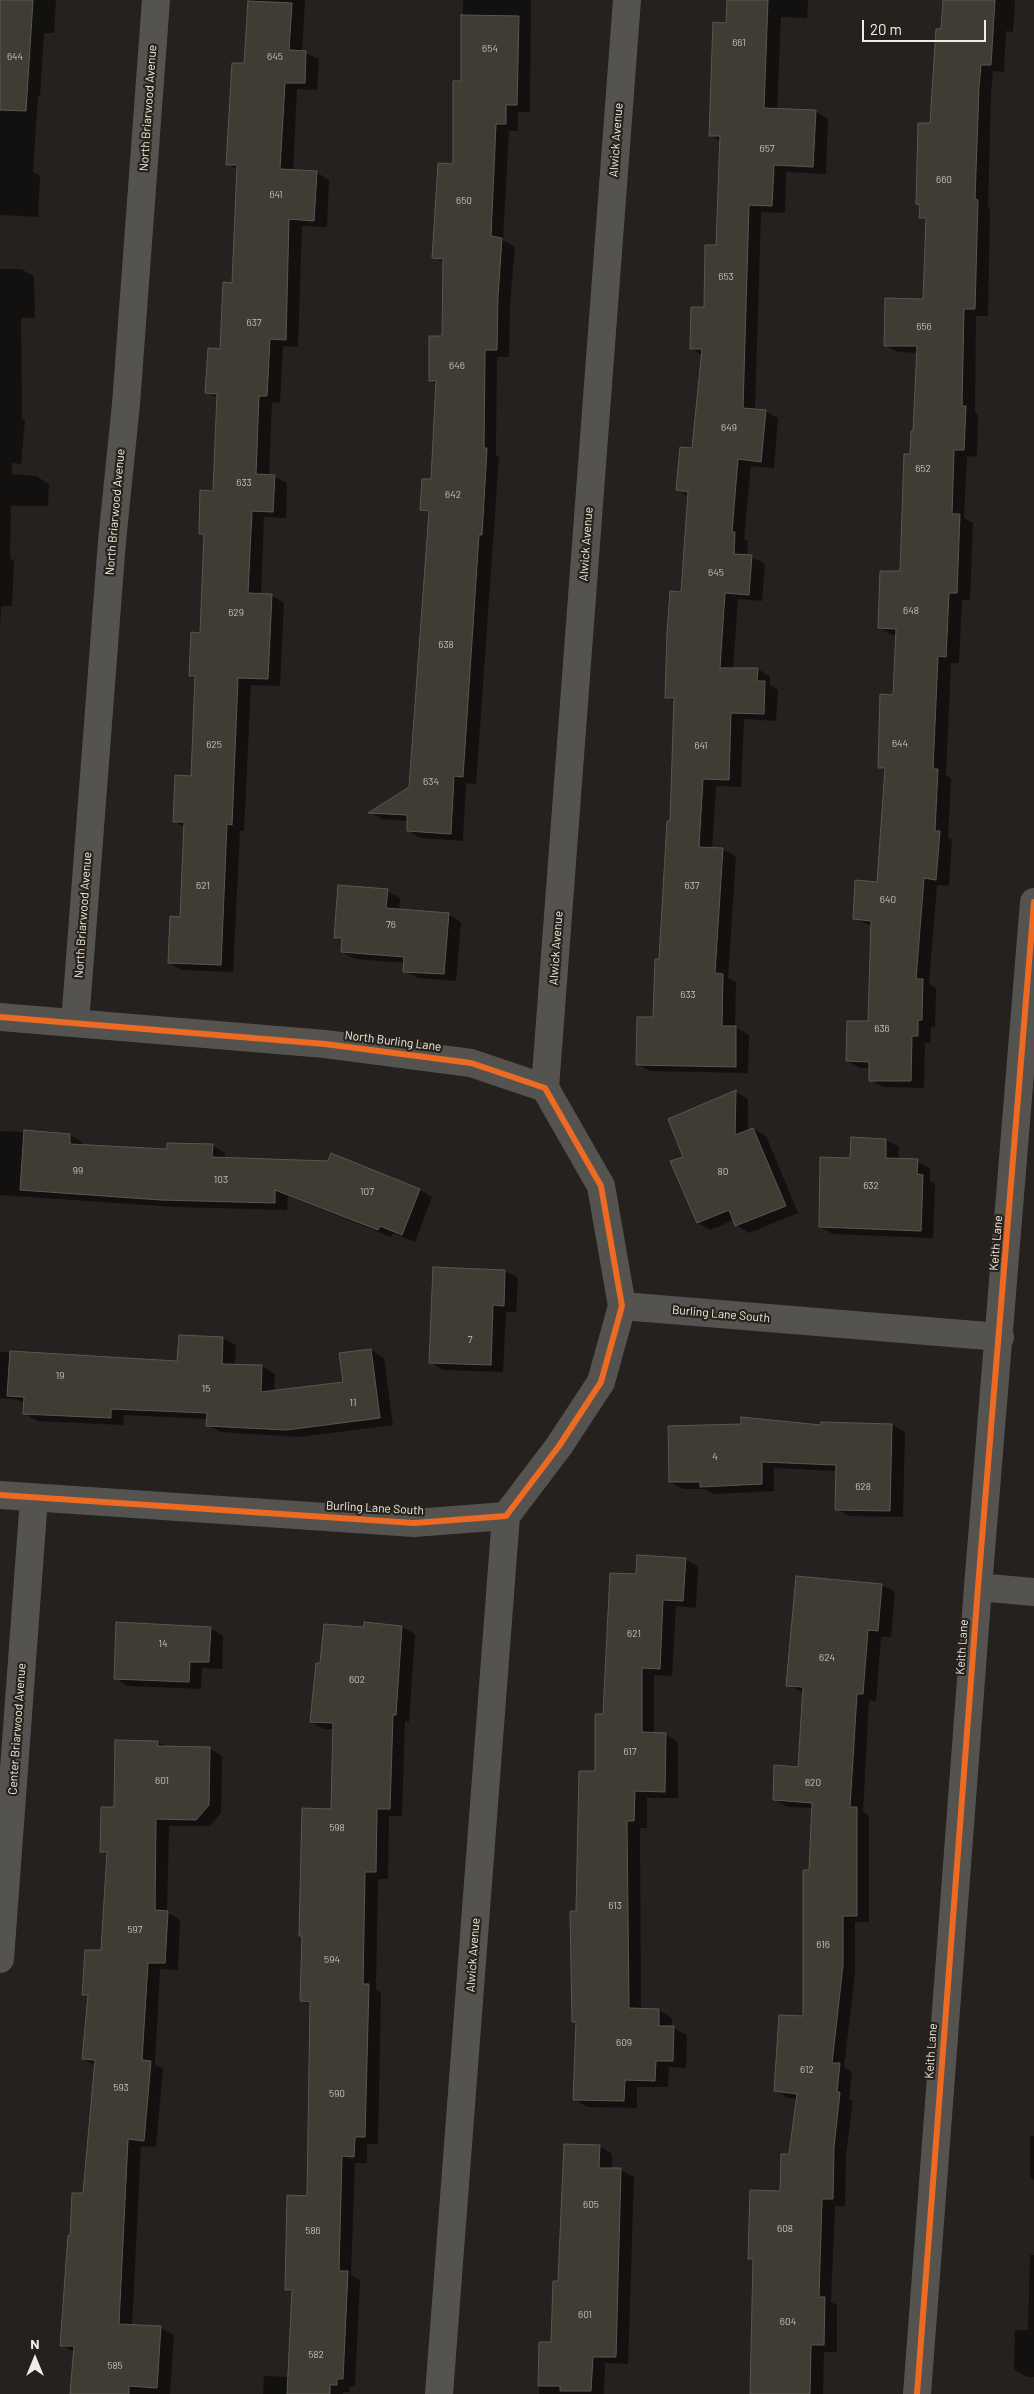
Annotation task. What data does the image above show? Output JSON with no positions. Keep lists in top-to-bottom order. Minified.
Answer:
{"streets":{"street":["North Briarwood Avenue","Alwick Avenue","North Burling Lane","Keith Lane","Burling Lane South","Center Briarwood Avenue"]},"crossings":[["North Briarwood Avenue","North Burling Lane"],["Alwick Avenue","North Burling Lane"],["Alwick Avenue","Burling Lane South"],["Keith Lane","Burling Lane South"],["Burling Lane South","Center Briarwood Avenue"]],"house_numbers":["661","654","644","645","657","660","641","650","653","637","656","646","649","652","633","642","645","648","629","638","644","625","641","634","621","637","640","76","633","636","99","80","103","632","107","7","19","15","11","4","628","621","14","624","602","617","601","620","598","613","597","616","594","609","612","593","590","605","608","586","601","604","582","585"],"scale_bar":"20 m","north":"top"}
